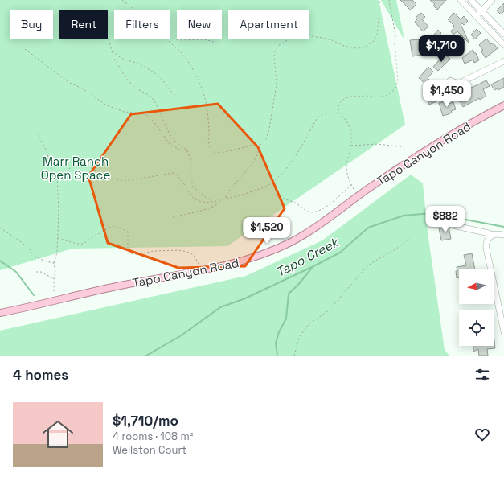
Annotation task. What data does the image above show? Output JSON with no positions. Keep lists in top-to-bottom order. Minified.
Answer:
{"streets":{"main road":["Tapo Canyon Road"]},"water":["Tapo Creek"],"parks":["Marr Ranch Open Space"],"north":"left","page":{"chip":["Buy","Rent","Filters","New","Apartment"],"price":["$1,710","$1,450","$882","$1,520"],"heading":"4 homes","list":[{"name":"$1,710/mo","note":"4 rooms · 108 m² · Wellston Court"}]}}
